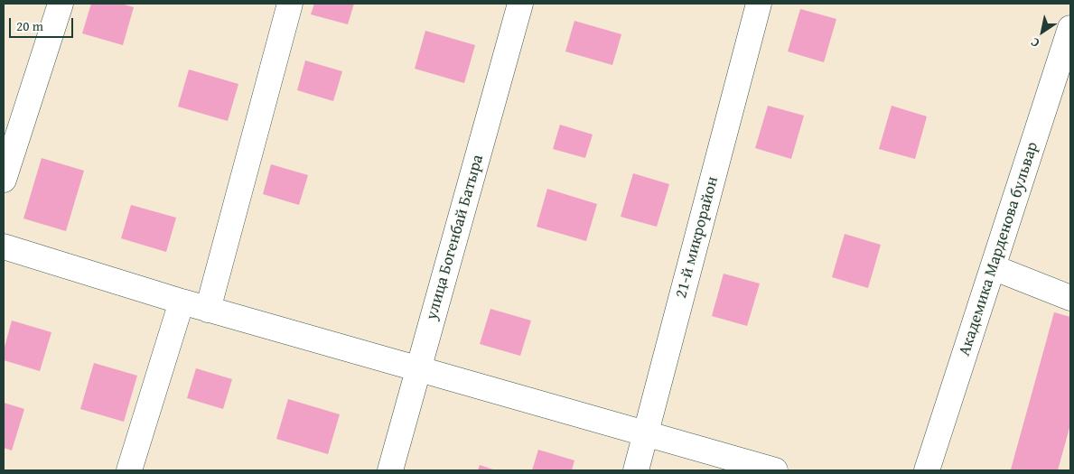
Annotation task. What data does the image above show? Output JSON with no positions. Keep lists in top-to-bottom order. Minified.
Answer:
{"streets":{"street":["улица Богенбай Батыра","21-й микрорайон","Академика Марденова бульвар"]},"scale_bar":"20 m","north":"bottom left"}
